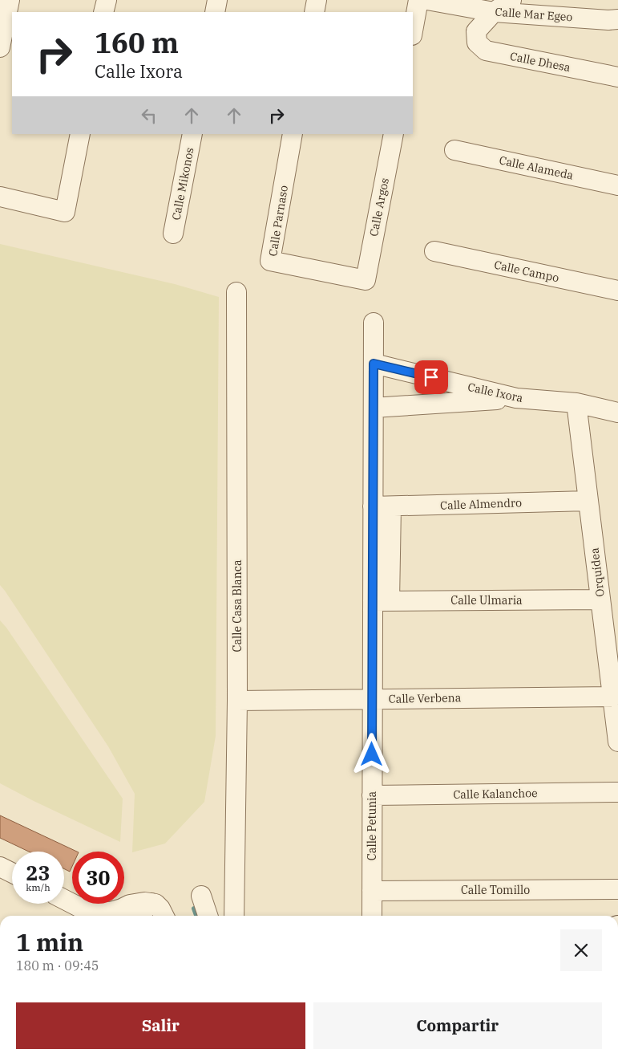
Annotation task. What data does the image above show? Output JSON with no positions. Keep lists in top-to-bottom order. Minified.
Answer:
{"streets":{"street":["Calle Mar Egeo","Calle Dhesa","Calle Alameda","Calle Mikonos","Calle Argos","Calle Parnaso","Calle Campo","Calle Ixora","Calle Almendro","Orquídea","Calle Ulmaria","Calle Casa Blanca","Calle Verbena","Calle Kalanchoe","Calle Petunia","Calle Tomillo"]},"crossings":[["Calle Mar Egeo","Calle Dhesa"],["Calle Argos","Calle Parnaso"],["Calle Ixora","Orquídea"],["Calle Almendro","Orquídea"],["Calle Almendro","Calle Petunia"],["Orquídea","Calle Ulmaria"],["Orquídea","Calle Verbena"],["Calle Ulmaria","Calle Petunia"],["Calle Casa Blanca","Calle Verbena"],["Calle Verbena","Calle Petunia"],["Calle Kalanchoe","Calle Petunia"],["Calle Petunia","Calle Tomillo"]],"page":{"turn":["160 m","Calle Ixora"],"speed":"23 km/h","limit":"30","heading":["1 min","180 m · 09:45"],"buttons":["Salir","Compartir"]}}
